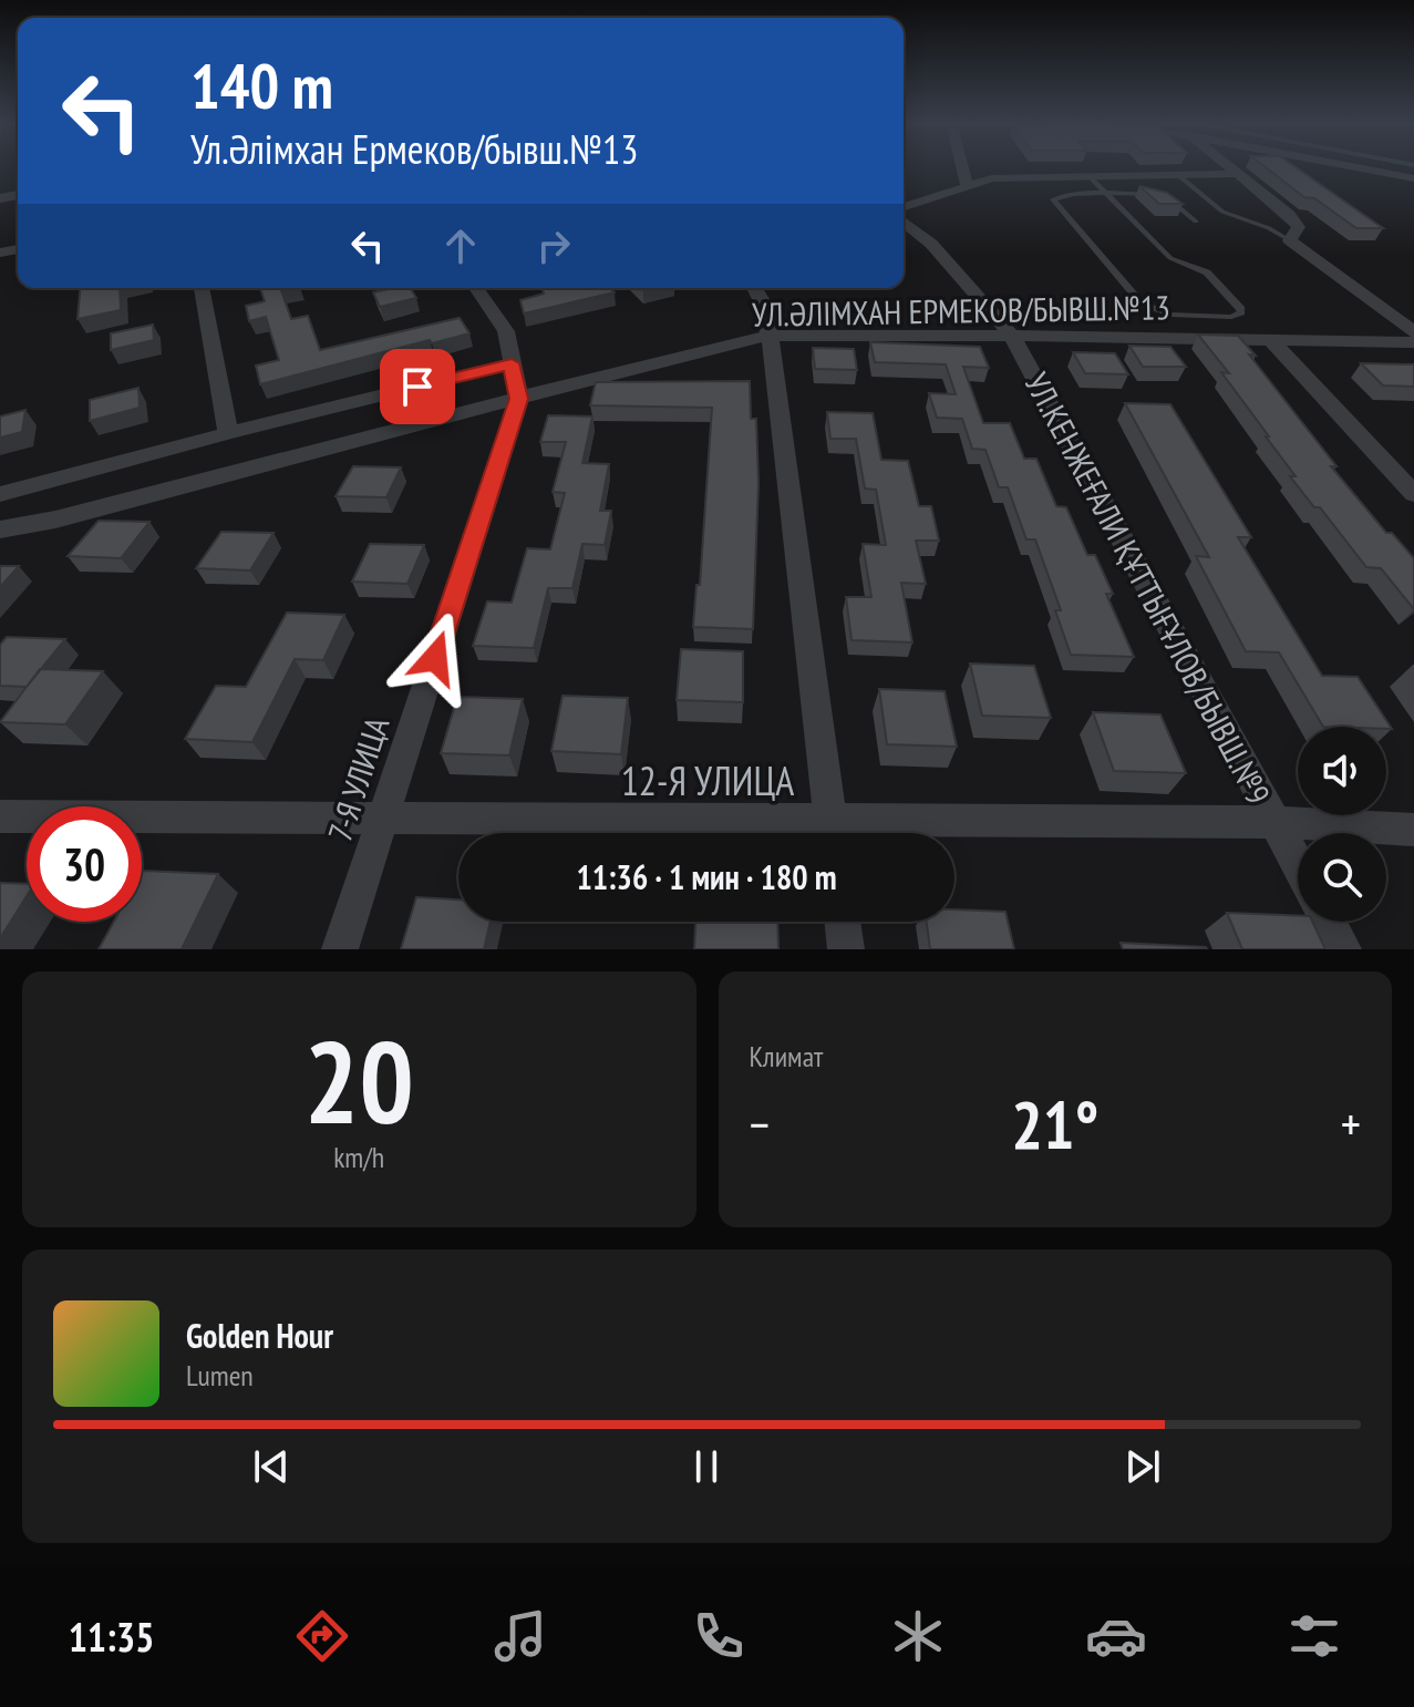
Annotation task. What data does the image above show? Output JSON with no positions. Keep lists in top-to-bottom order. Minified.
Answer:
{"streets":{"street":["УЛ.ӘЛІМХАН ЕРМЕКОВ/БЫВШ.№13","УЛ.КЕНЖЕҒАЛИ ҚҰТТЫҒҰЛОВ/БЫВШ.№9","7-Я УЛИЦА","12-Я УЛИЦА"]},"crossings":[["УЛ.ӘЛІМХАН ЕРМЕКОВ/БЫВШ.№13","УЛ.КЕНЖЕҒАЛИ ҚҰТТЫҒҰЛОВ/БЫВШ.№9"],["УЛ.ӘЛІМХАН ЕРМЕКОВ/БЫВШ.№13","7-Я УЛИЦА"],["УЛ.КЕНЖЕҒАЛИ ҚҰТТЫҒҰЛОВ/БЫВШ.№9","12-Я УЛИЦА"],["7-Я УЛИЦА","12-Я УЛИЦА"]],"page":{"turn":["140 m","Ул.Әлімхан Ермеков/бывш.№13"],"limit":"30","trip":"11:36 · 1 мин · 180 m","tile":[["20","km/h"],"Климат"],"heat":["−","21°","+"],"song":["Golden Hour","Lumen"],"tabs":"11:35"}}
